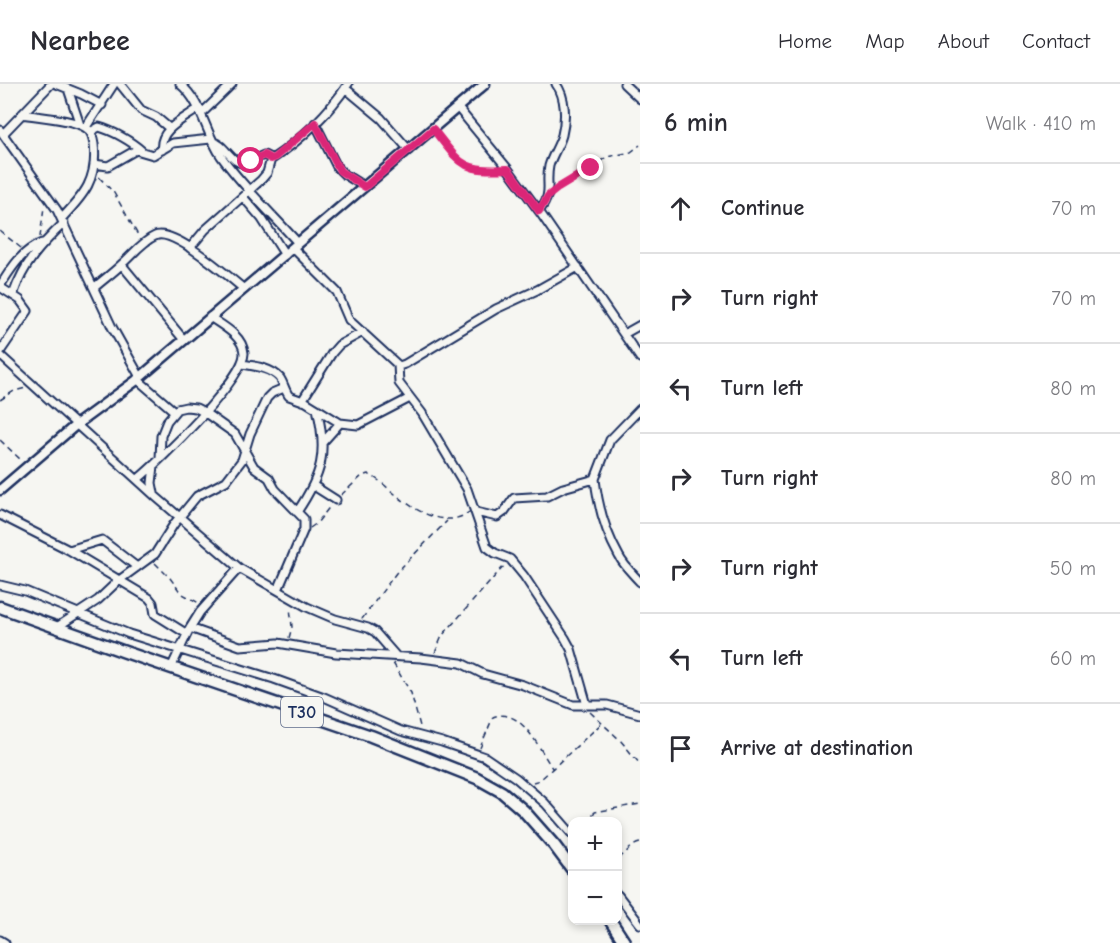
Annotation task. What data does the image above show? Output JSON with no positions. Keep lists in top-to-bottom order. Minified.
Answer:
{"streets":{"main road":["T30"]},"page":{"header":"Nearbee","nav":["Home","Map","About","Contact"],"heading":["6 min","Walk · 410 m"],"list":[["Continue","70 m"],["Turn right","70 m"],["Turn left","80 m"],["Turn right","80 m"],["Turn right","50 m"],["Turn left","60 m"],"Arrive at destination"],"map_buttons":["+","−"]}}
